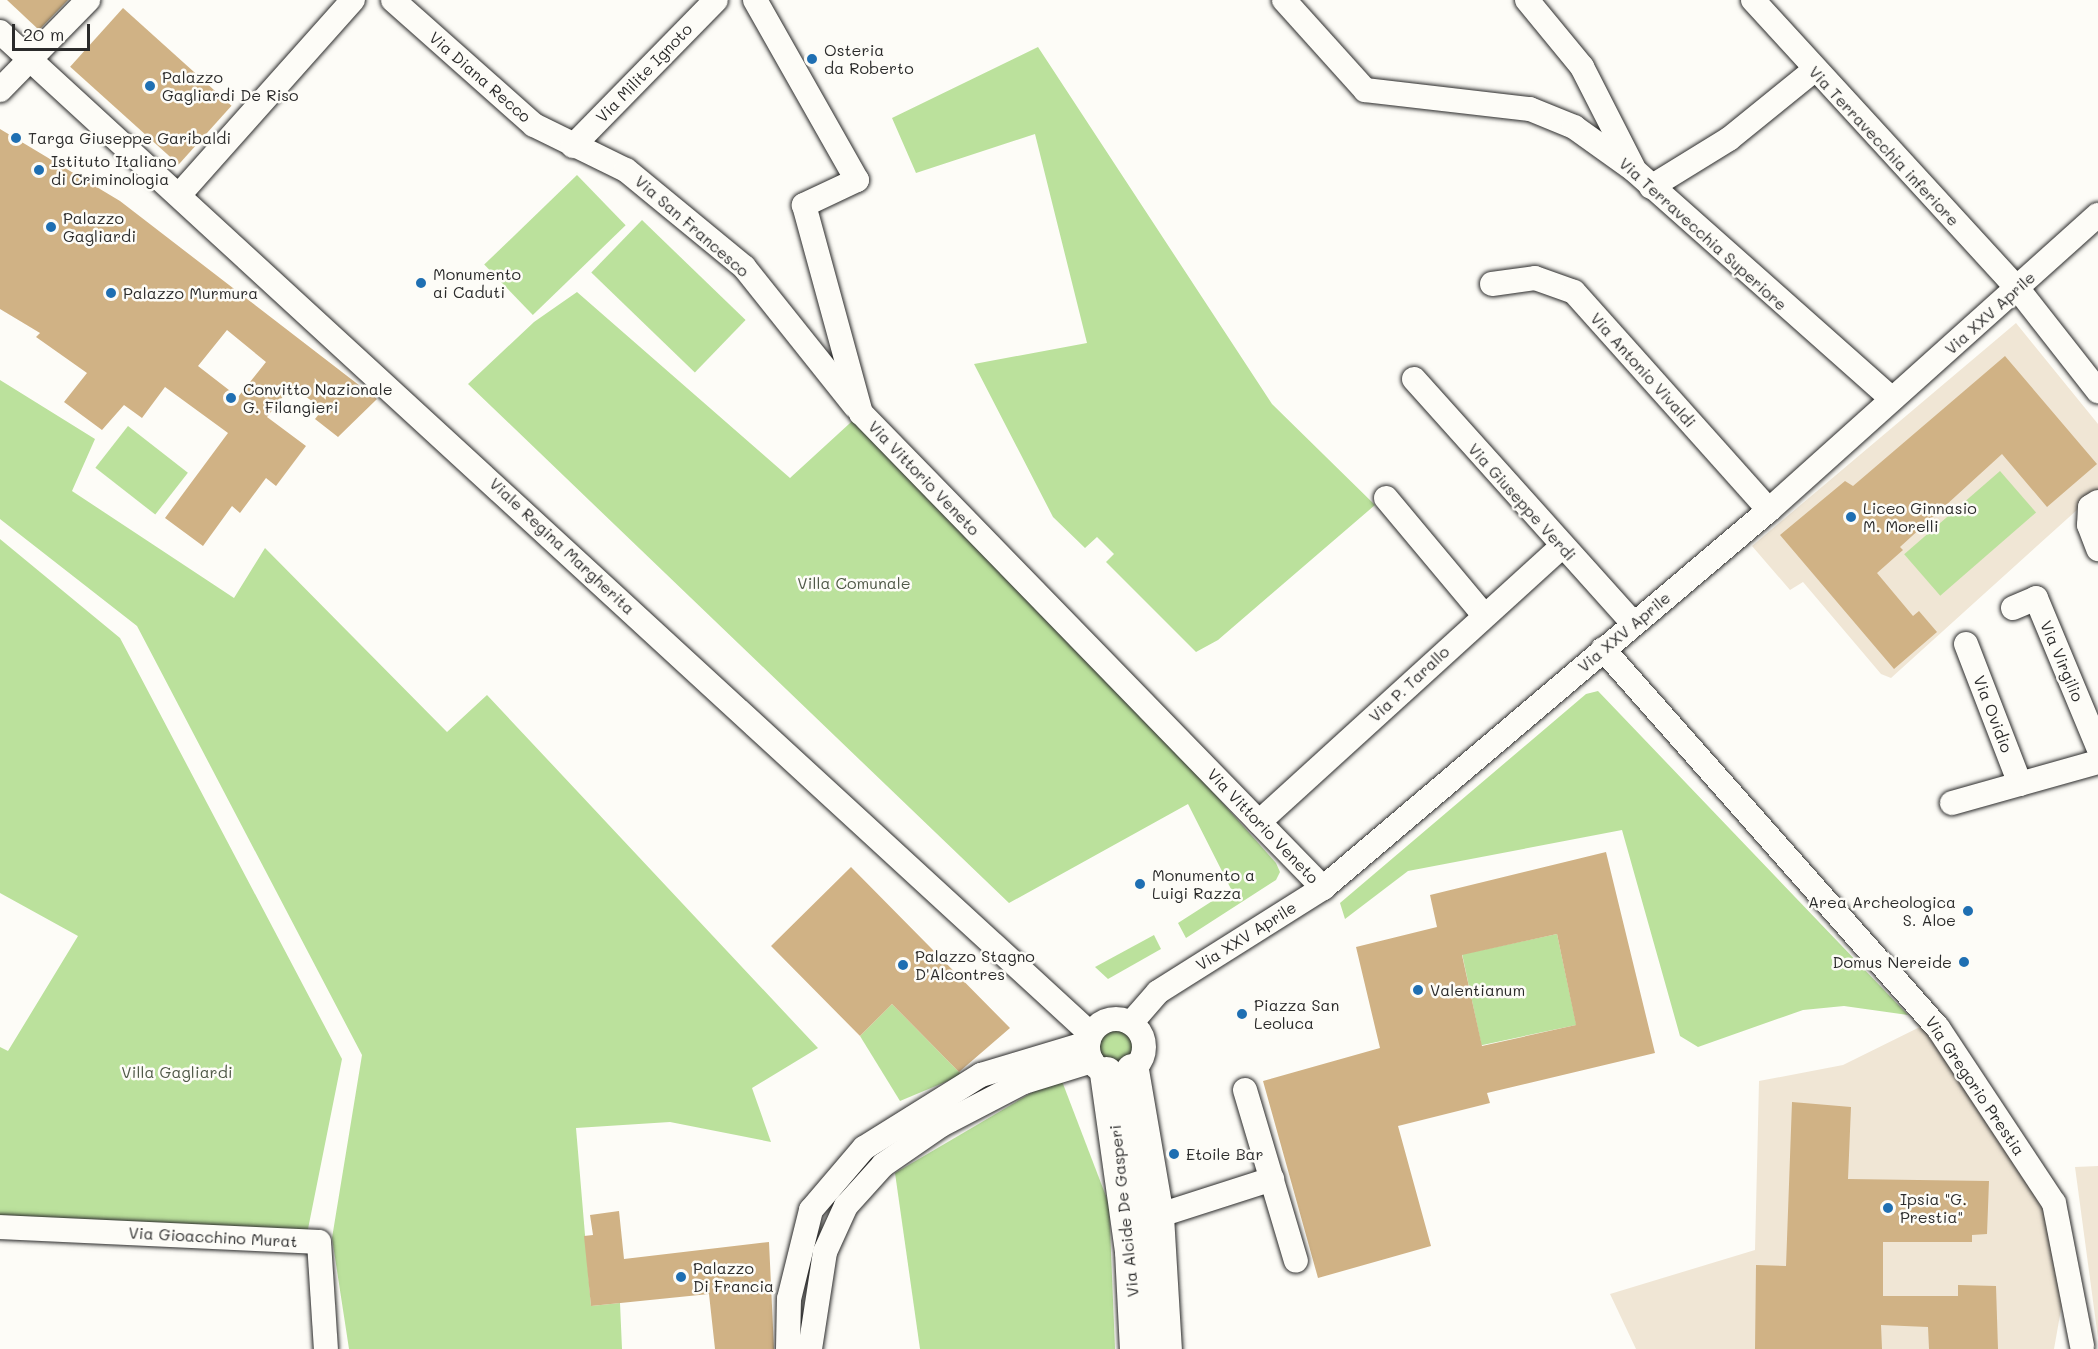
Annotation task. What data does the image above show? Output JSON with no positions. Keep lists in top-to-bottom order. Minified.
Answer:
{"streets":{"main road":["Via Alcide De Gasperi"],"street":["Via Milite Ignoto","Via Diana Recco","Via Terravecchia inferiore","Via San Francesco","Via Terravecchia Superiore","Via XXV Aprile","Via Antonio Vivaldi","Via Vittorio Veneto","Via Giuseppe Verdi","Viale Regina Margherita","Via Virgilio","Via P. Tarallo","Via Ovidio","Via Gregorio Prestia","Via Gioacchino Murat"]},"crossings":[["Via Milite Ignoto","Via Diana Recco"],["Via Milite Ignoto","Via San Francesco"],["Via Diana Recco","Via San Francesco"],["Via Terravecchia inferiore","Via XXV Aprile"],["Via San Francesco","Via Vittorio Veneto"],["Via Terravecchia Superiore","Via XXV Aprile"],["Via XXV Aprile","Via Antonio Vivaldi"],["Via XXV Aprile","Via Vittorio Veneto"],["Via XXV Aprile","Via Giuseppe Verdi"],["Via XXV Aprile","Via Gregorio Prestia"],["Via Vittorio Veneto","Via P. Tarallo"],["Via Giuseppe Verdi","Via P. Tarallo"],["Viale Regina Margherita","Via Alcide De Gasperi"]],"parks":["Villa Comunale","Villa Gagliardi"],"places":["Osteria da Roberto","Palazzo Gagliardi De Riso","Targa Giuseppe Garibaldi","Istituto Italiano di Criminologia","Palazzo Gagliardi","Monumento ai Caduti","Palazzo Murmura","Convitto Nazionale G. Filangieri","Liceo Ginnasio M. Morelli","Monumento a Luigi Razza","Area Archeologica S. Aloe","Domus Nereide","Palazzo Stagno D'Alcontres","Valentianum","Piazza San Leoluca","Etoile Bar","Ipsia \"G. Prestia\"","Palazzo Di Francia"],"scale_bar":"20 m"}
